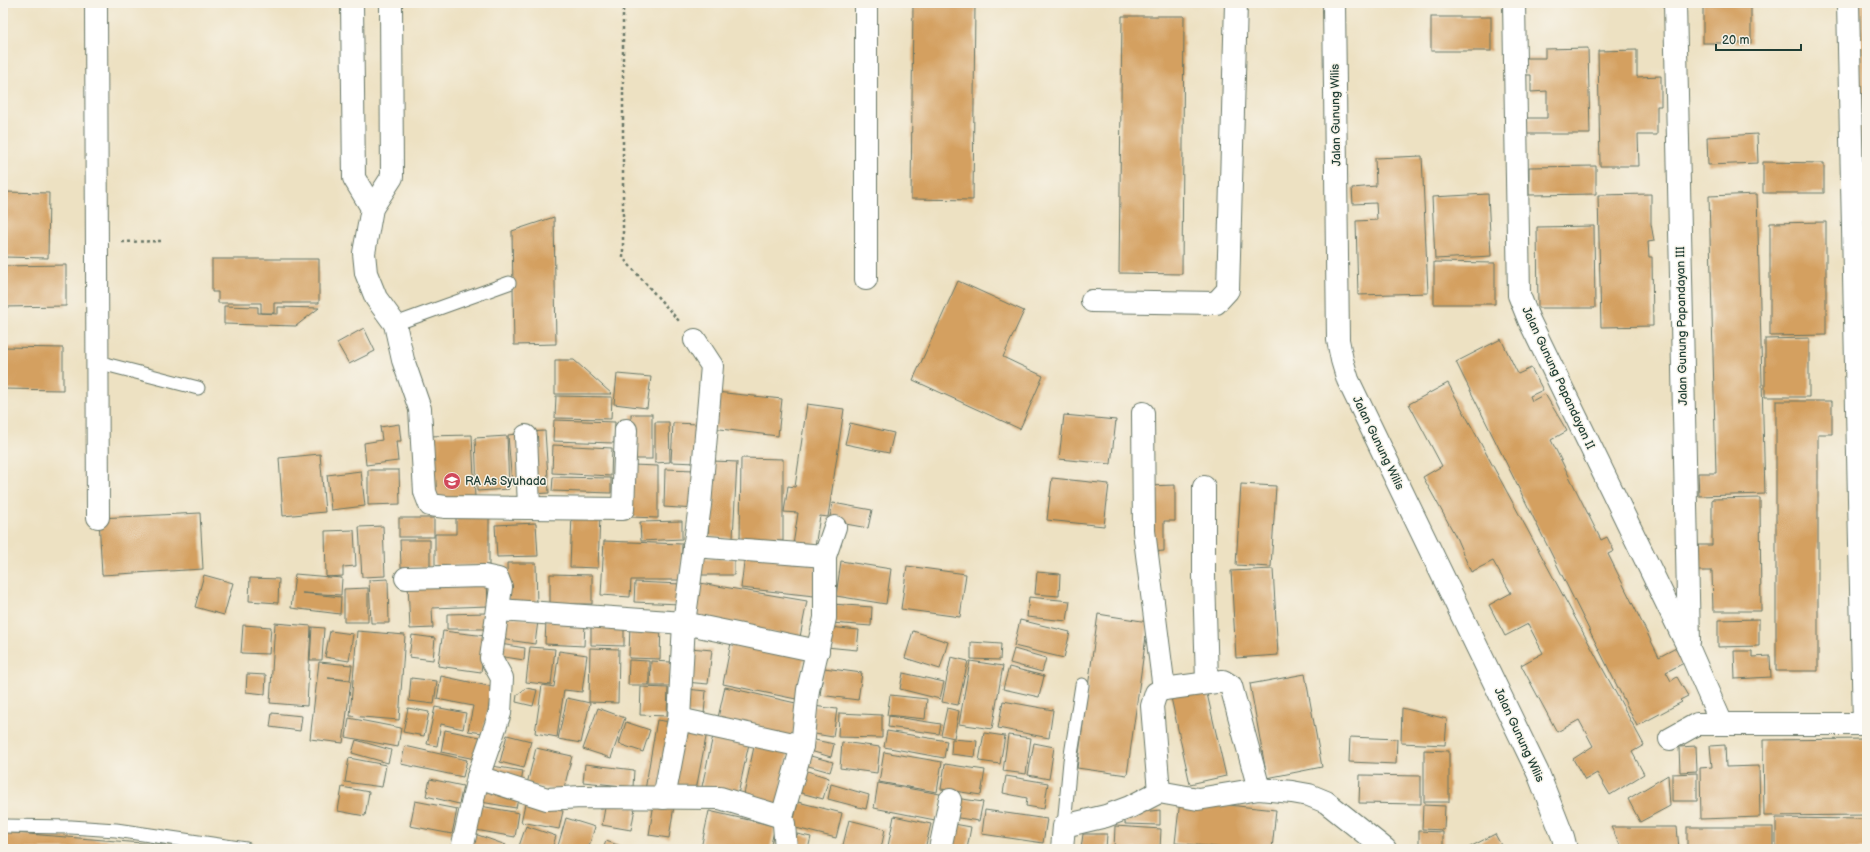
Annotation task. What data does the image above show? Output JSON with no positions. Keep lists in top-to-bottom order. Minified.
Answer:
{"streets":{"street":["Jalan Gunung Wilis","Jalan Gunung Papandayan III","Jalan Gunung Papandayan II"]},"crossings":[["Jalan Gunung Papandayan III","Jalan Gunung Papandayan II"]],"places":{"school or university":["RA As Syuhada"]},"scale_bar":"20 m"}
